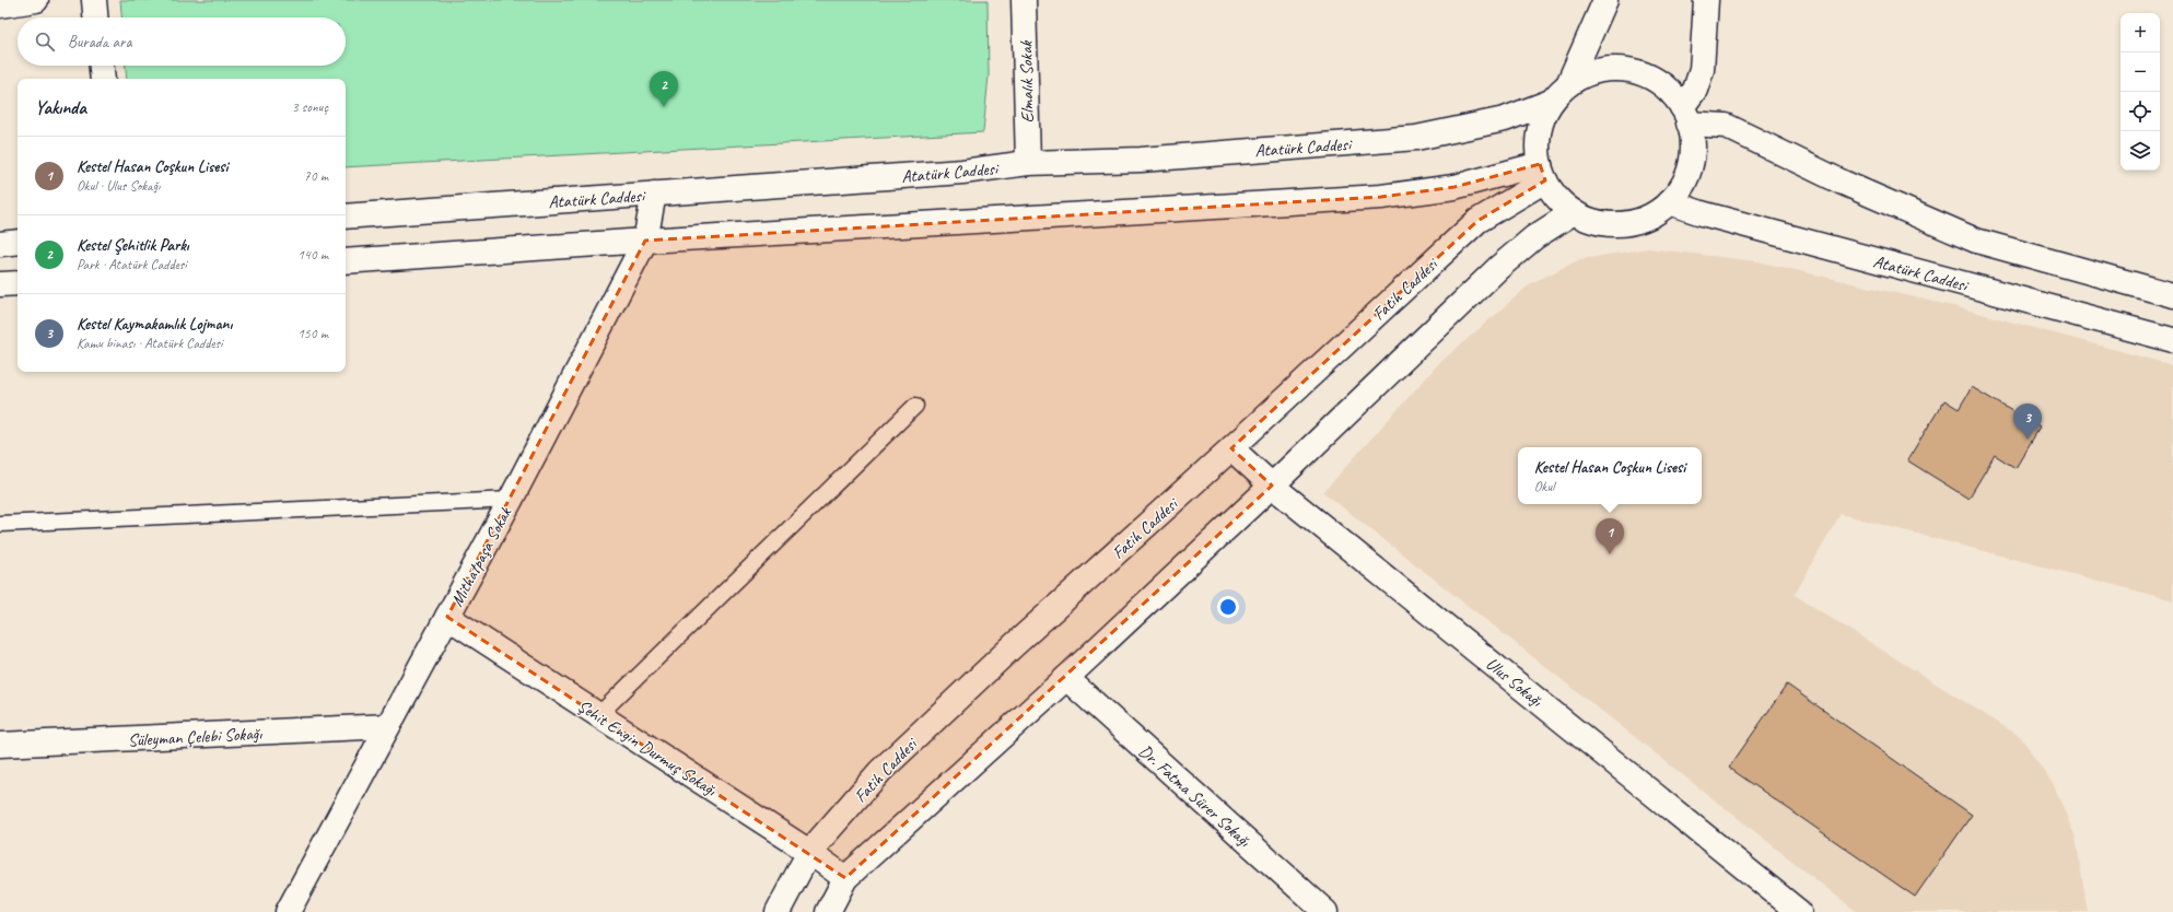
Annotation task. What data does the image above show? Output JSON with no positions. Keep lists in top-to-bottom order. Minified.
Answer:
{"streets":{"main road":["Elmalık Sokak","Atatürk Caddesi","Fatih Caddesi","Mithatpaşa Sokak","Ulus Sokağı","Süleyman Çelebi Sokağı","Şehit Engin Durmuş Sokağı","Dr. Fatma Sürer Sokağı"]},"crossings":[["Elmalık Sokak","Atatürk Caddesi"],["Atatürk Caddesi","Fatih Caddesi"],["Atatürk Caddesi","Mithatpaşa Sokak"],["Fatih Caddesi","Ulus Sokağı"],["Fatih Caddesi","Şehit Engin Durmuş Sokağı"],["Mithatpaşa Sokak","Süleyman Çelebi Sokağı"],["Mithatpaşa Sokak","Şehit Engin Durmuş Sokağı"]],"page":{"map_buttons":["+","−"],"search":"Burada ara","pins":["2","3","1"],"heading":["Yakında","3 sonuç"],"list":[{"mark":"1","name":"Kestel Hasan Coşkun Lisesi","note":"Okul · Ulus Sokağı","value":"70 m"},{"mark":"2","name":"Kestel Şehitlik Parkı","note":"Park · Atatürk Caddesi","value":"140 m"},{"mark":"3","name":"Kestel Kaymakamlık Lojmanı","note":"Kamu binası · Atatürk Caddesi","value":"150 m"}],"popup":["Kestel Hasan Coşkun Lisesi","Okul"]}}
